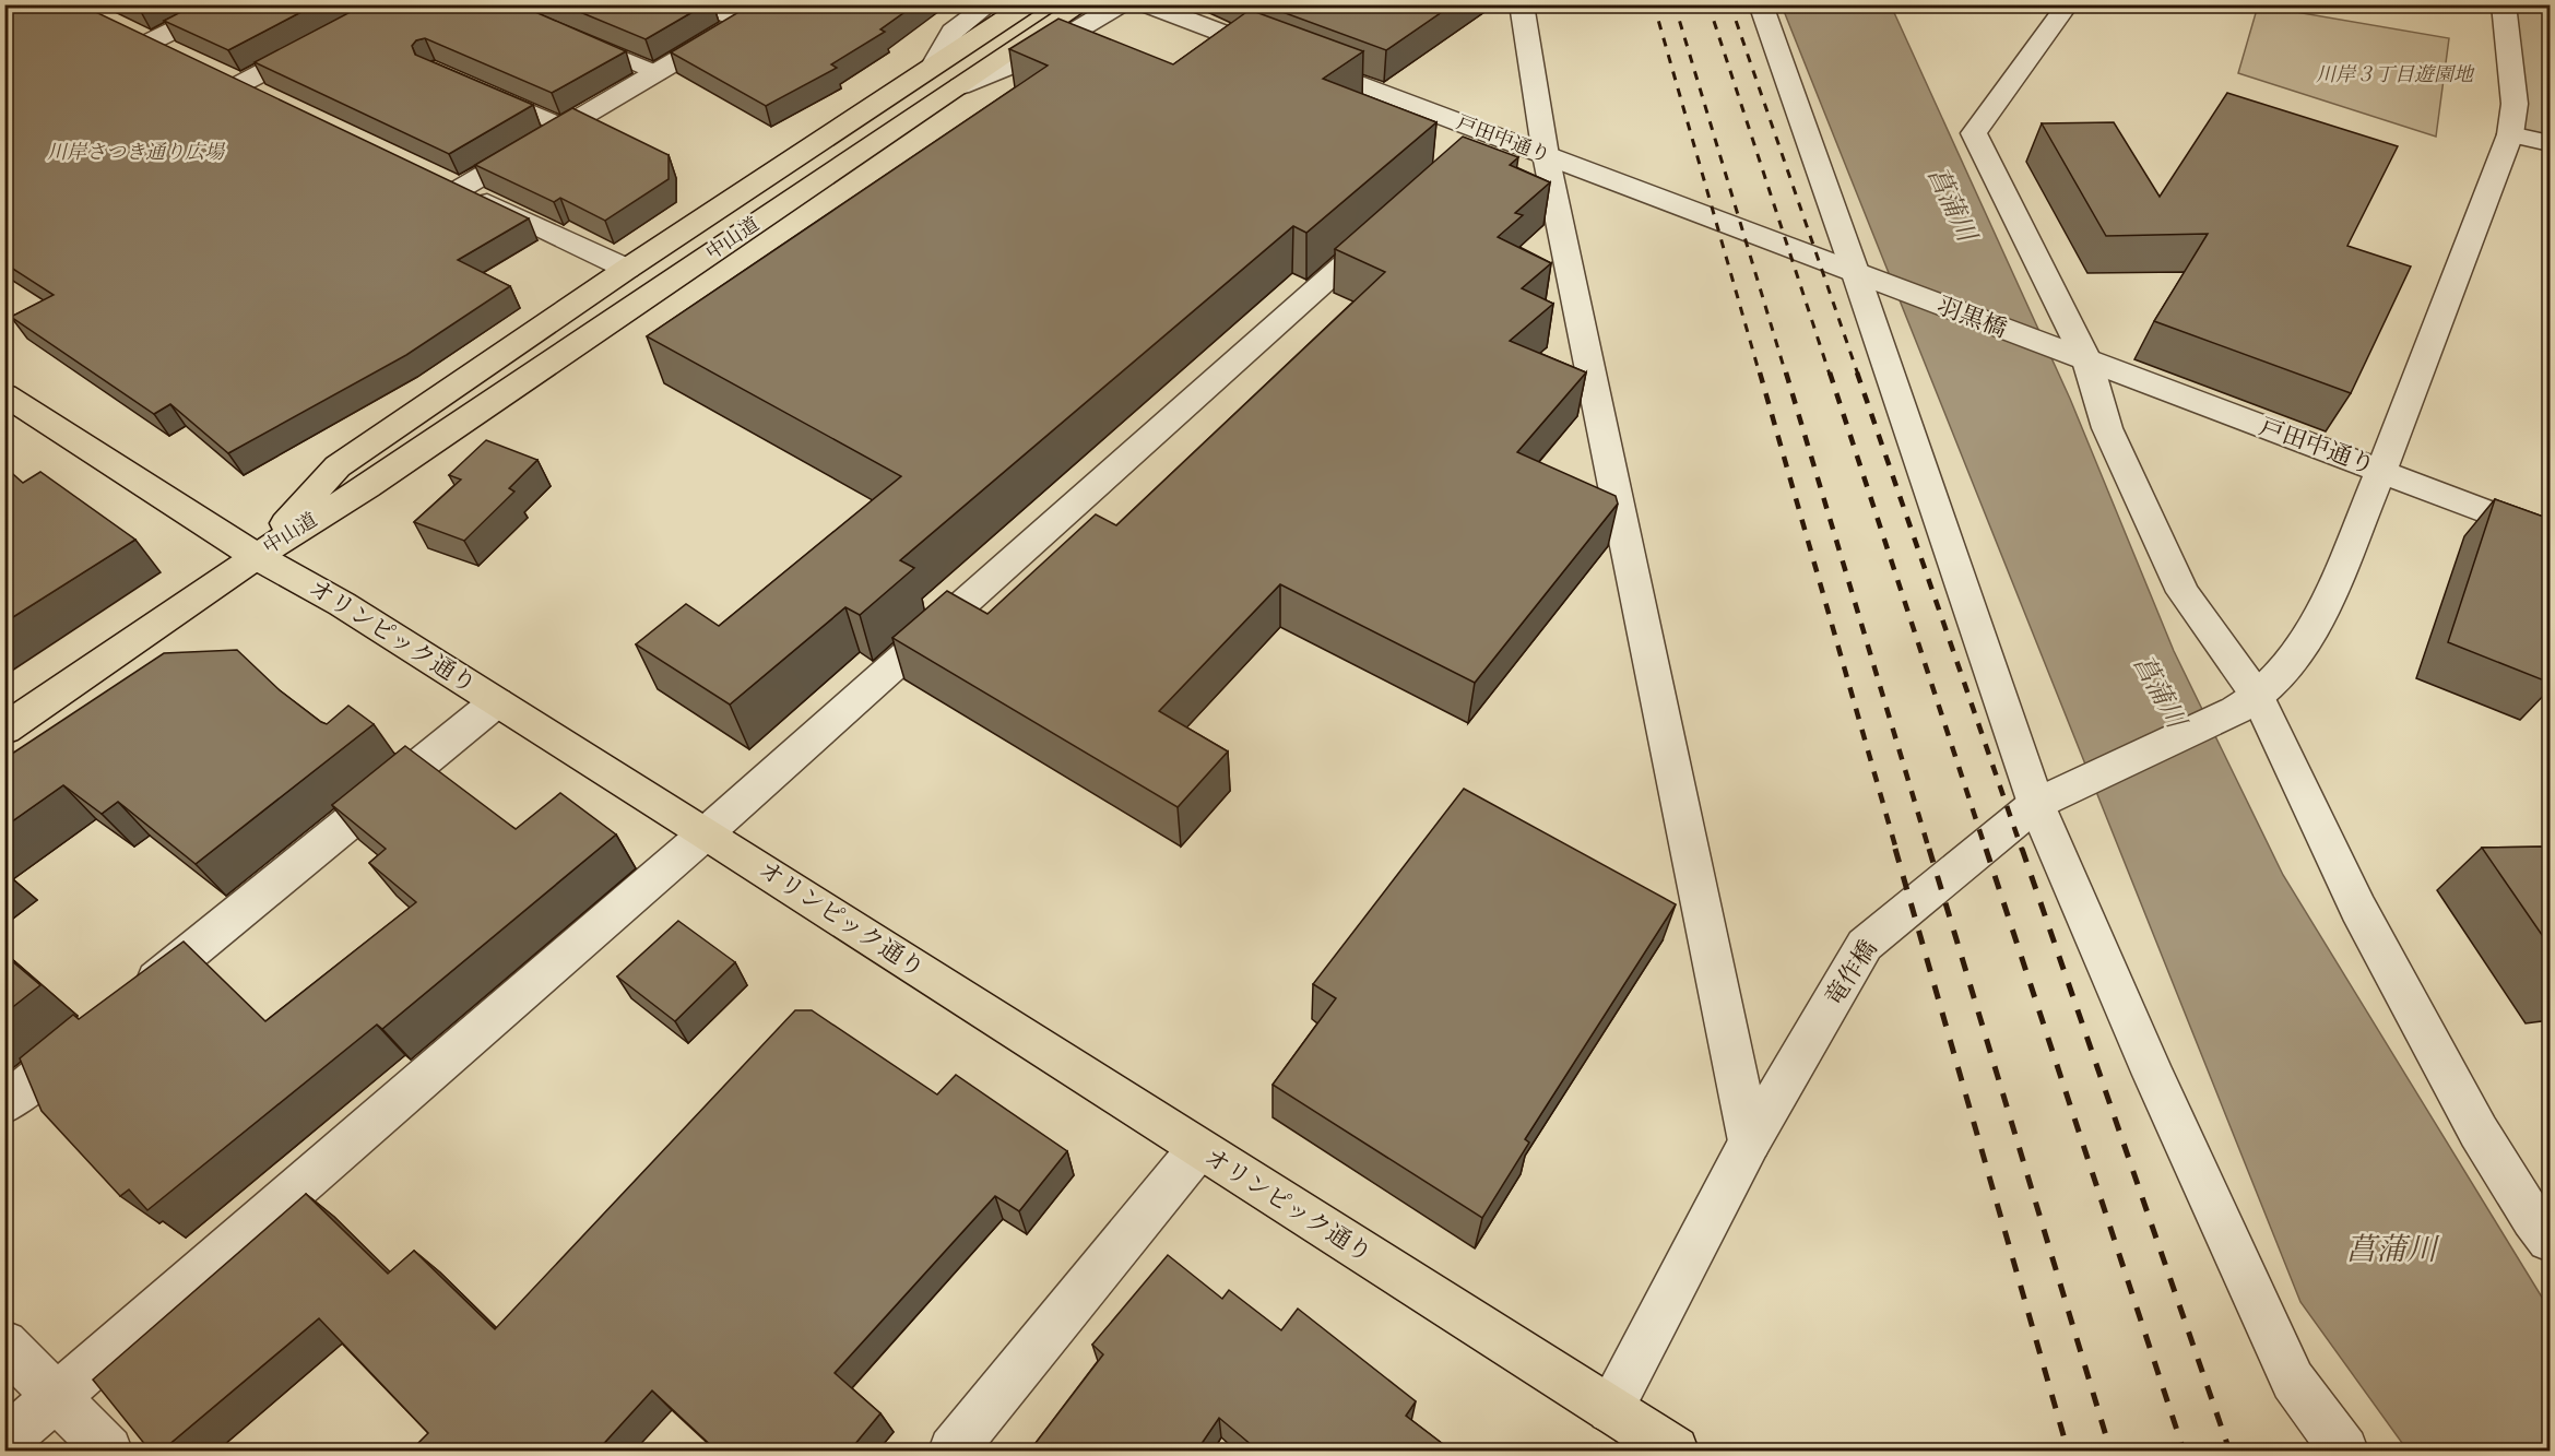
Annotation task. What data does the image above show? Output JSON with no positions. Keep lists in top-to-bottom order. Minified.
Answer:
{"streets":{"main road":["中山道","オリンピック通り"],"street":["戸田中通り","羽黒橋","竜作橋"]},"crossings":[["戸田中通り","羽黒橋"],["中山道","オリンピック通り"],["オリンピック通り","竜作橋"]],"water":["菖蒲川"],"parks":["川岸３丁目遊園地","川岸さつき通り広場"]}
